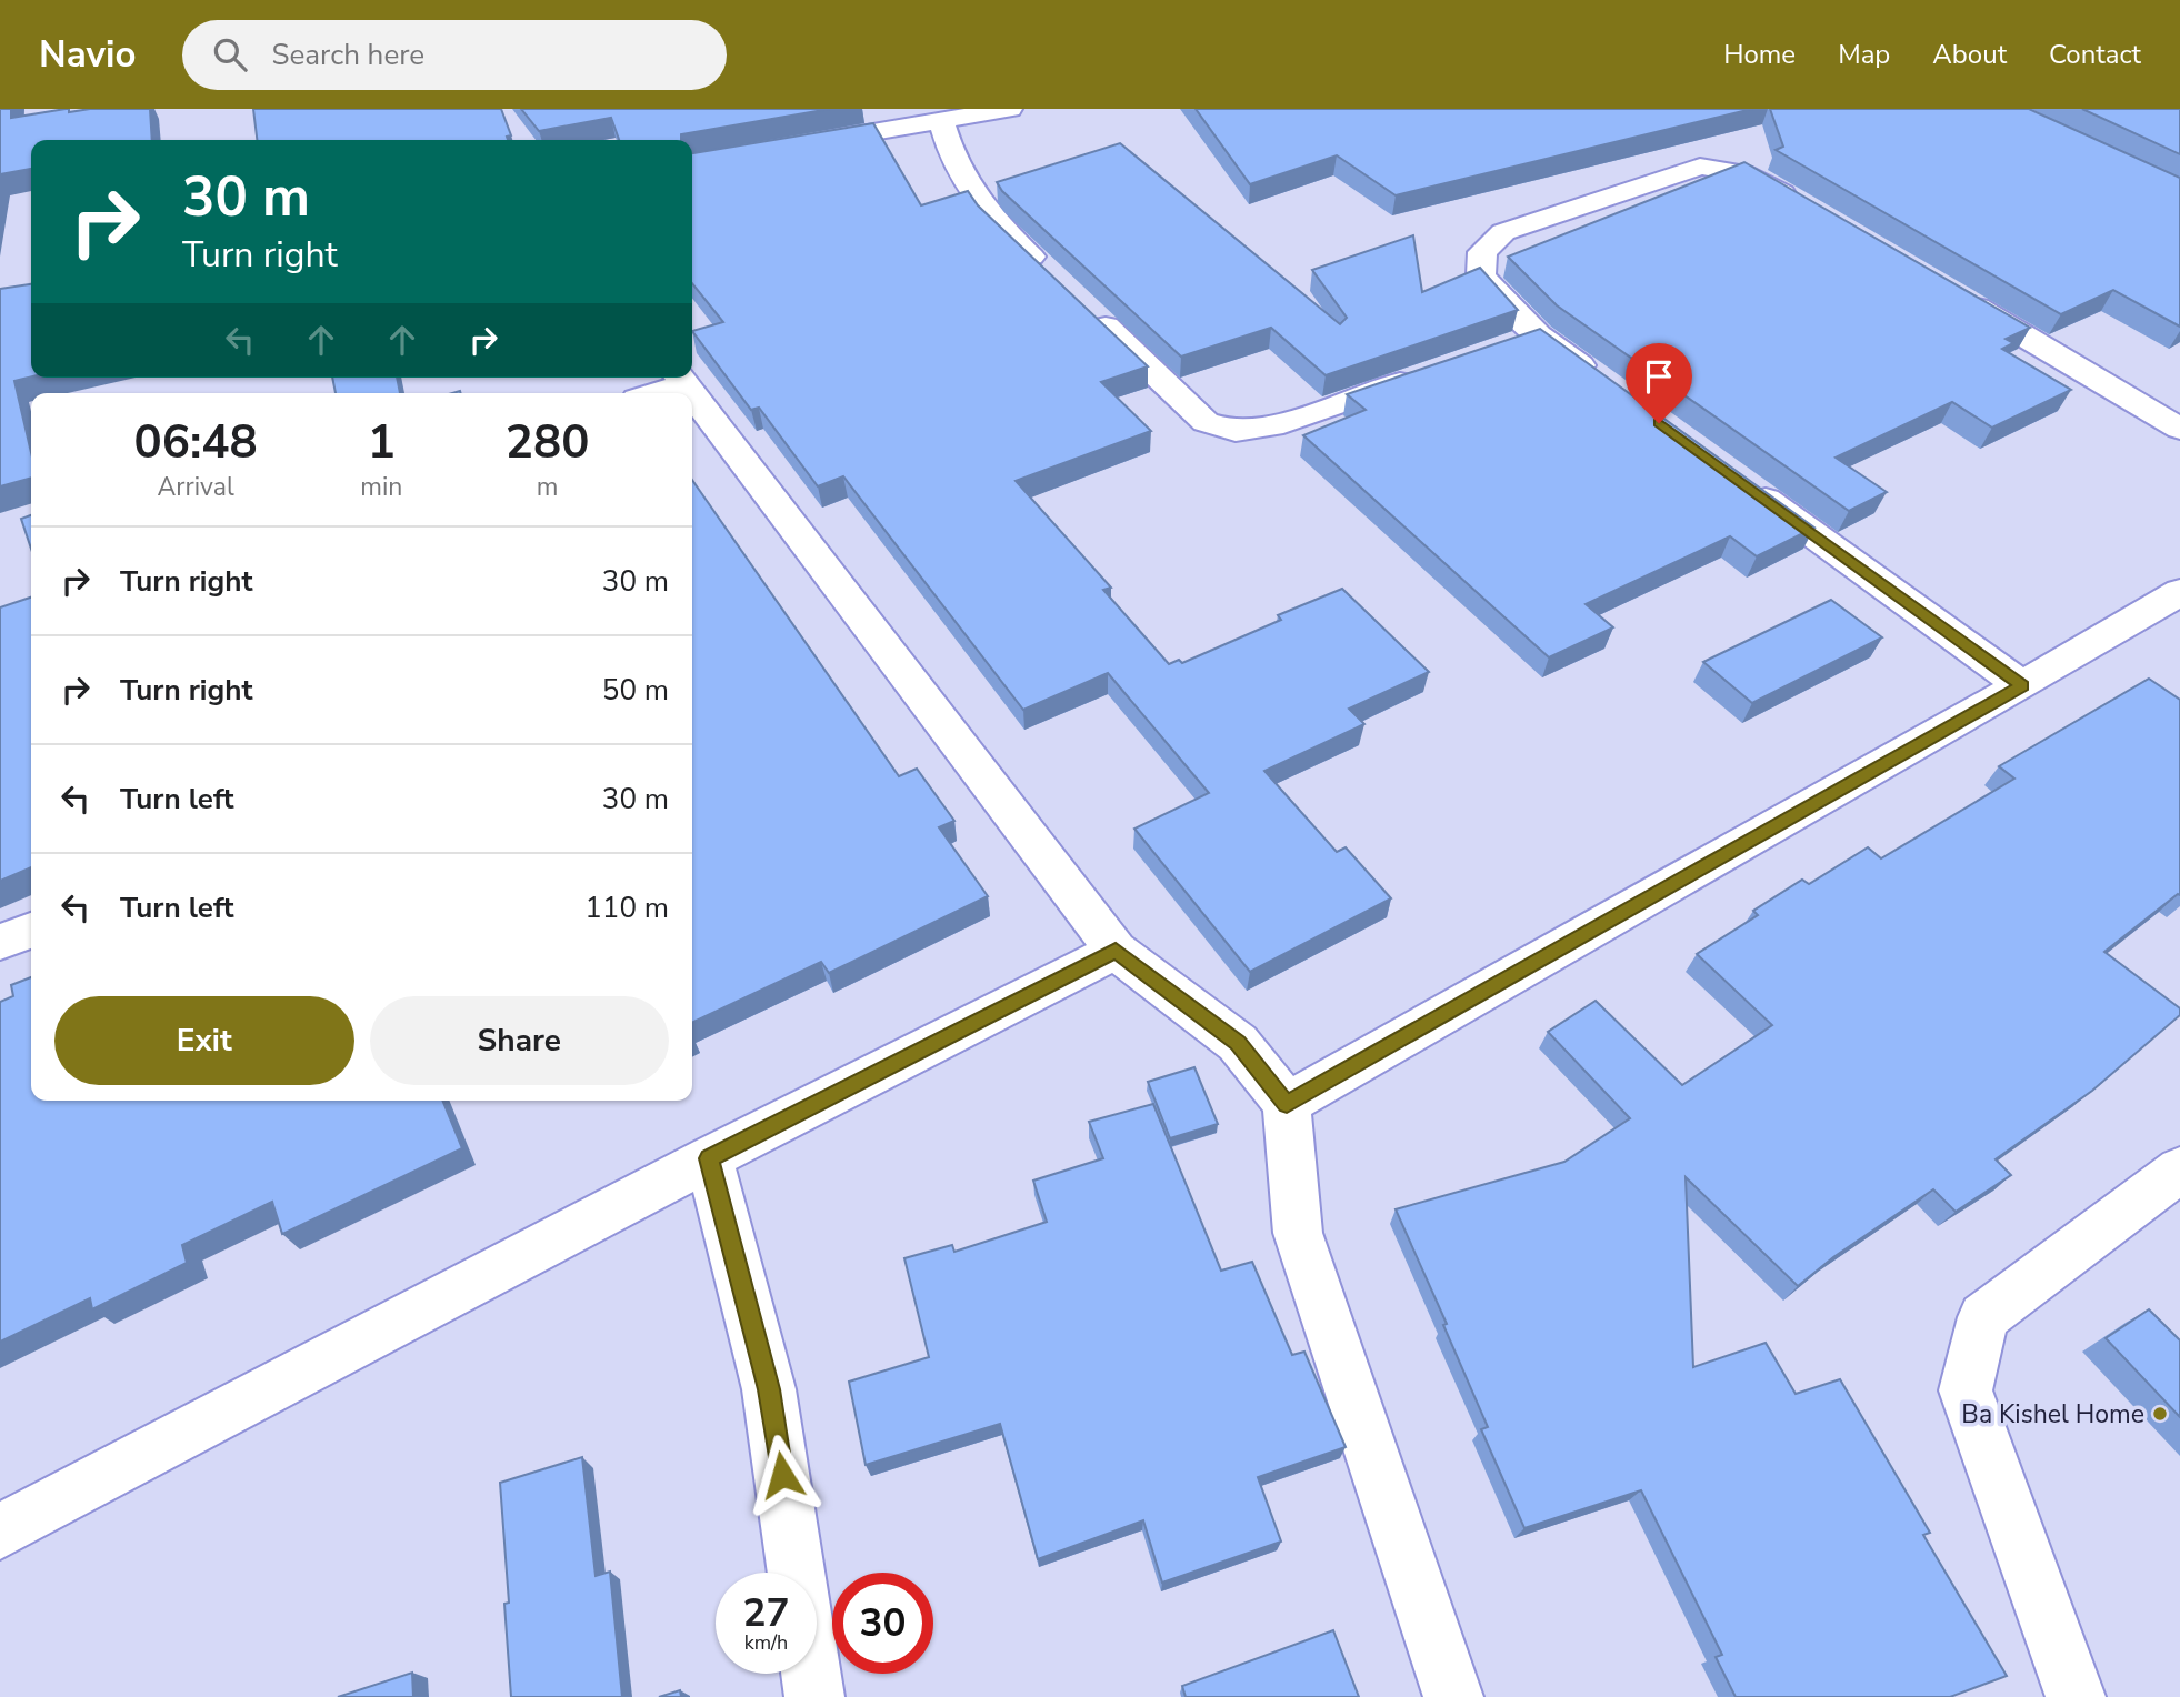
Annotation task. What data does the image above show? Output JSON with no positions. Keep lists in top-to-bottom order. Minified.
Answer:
{"places":["Ba Kishel Home"],"page":{"header":"Navio","search":"Search here","nav":["Home","Map","About","Contact"],"turn":["30 m","Turn right"],"eta":["06:48","Arrival","1","min","280","m"],"list":[{"name":"Turn right","value":"30 m"},{"name":"Turn right","value":"50 m"},{"name":"Turn left","value":"30 m"},{"name":"Turn left","value":"110 m"}],"buttons":["Exit","Share"],"speed":"27 km/h","limit":"30"}}
